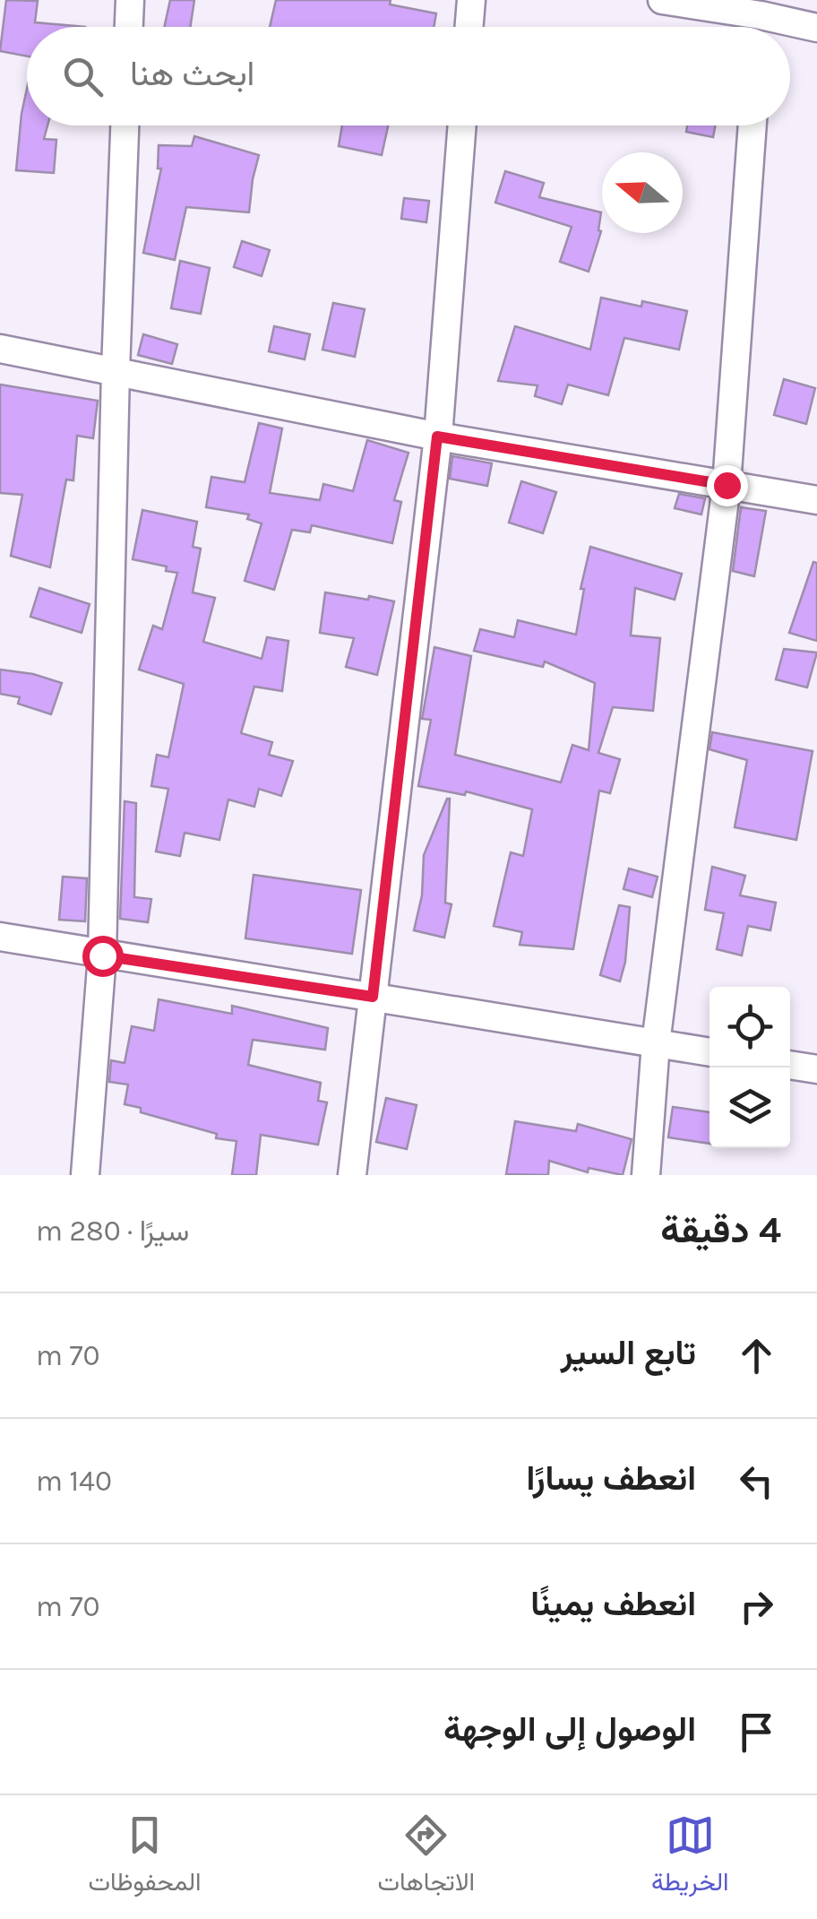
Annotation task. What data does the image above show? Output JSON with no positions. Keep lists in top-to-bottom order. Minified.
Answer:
{"north":"left","page":{"search":"ابحث هنا","heading":["4 دقيقة","سيرًا · 280 m"],"list":[["تابع السير","70 m"],["انعطف يسارًا","140 m"],["انعطف يمينًا","70 m"],"الوصول إلى الوجهة"],"nav":["الخريطة","الاتجاهات","المحفوظات"]}}
